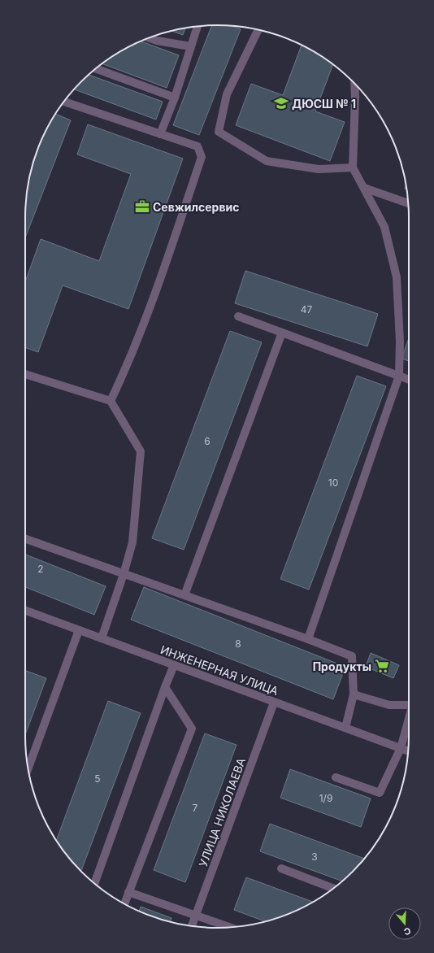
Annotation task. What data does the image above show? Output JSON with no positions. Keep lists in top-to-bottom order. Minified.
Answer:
{"streets":{"street":["ИНЖЕНЕРНАЯ УЛИЦА","УЛИЦА НИКОЛАЕВА"]},"crossings":[["ИНЖЕНЕРНАЯ УЛИЦА","УЛИЦА НИКОЛАЕВА"]],"places":{"school or university":["ДЮСШ № 1"],"office":["Севжилсервис"],"supermarket":["Продукты"]},"house_numbers":["47","6","10","2","8","5","1/9","7","3"],"north":"bottom"}
